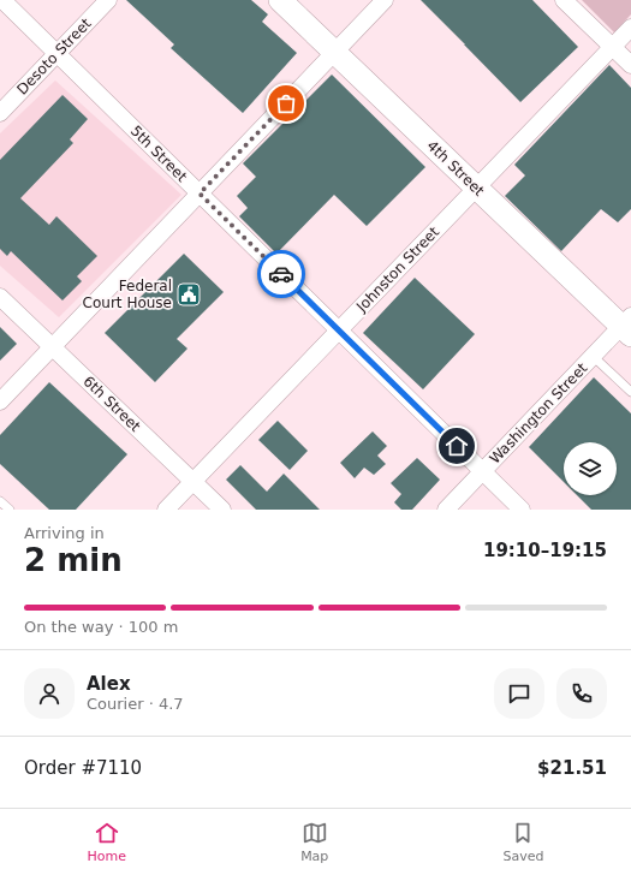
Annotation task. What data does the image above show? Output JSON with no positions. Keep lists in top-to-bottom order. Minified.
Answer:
{"streets":{"main road":["4th Street"],"street":["Desoto Street","5th Street","Johnston Street","6th Street","Washington Street"]},"crossings":[["Desoto Street","5th Street"],["5th Street","Johnston Street"],["5th Street","Washington Street"],["4th Street","Johnston Street"],["4th Street","Washington Street"],["Johnston Street","6th Street"]],"places":{"public building":["Federal Court House"]},"page":{"heading":["2 min","Arriving in","19:10–19:15"],"panel":["Alex","Courier · 4.7","Order #7110","$21.51"],"bar":"On the way · 100 m","tabs":["Home","Map","Saved"]}}
